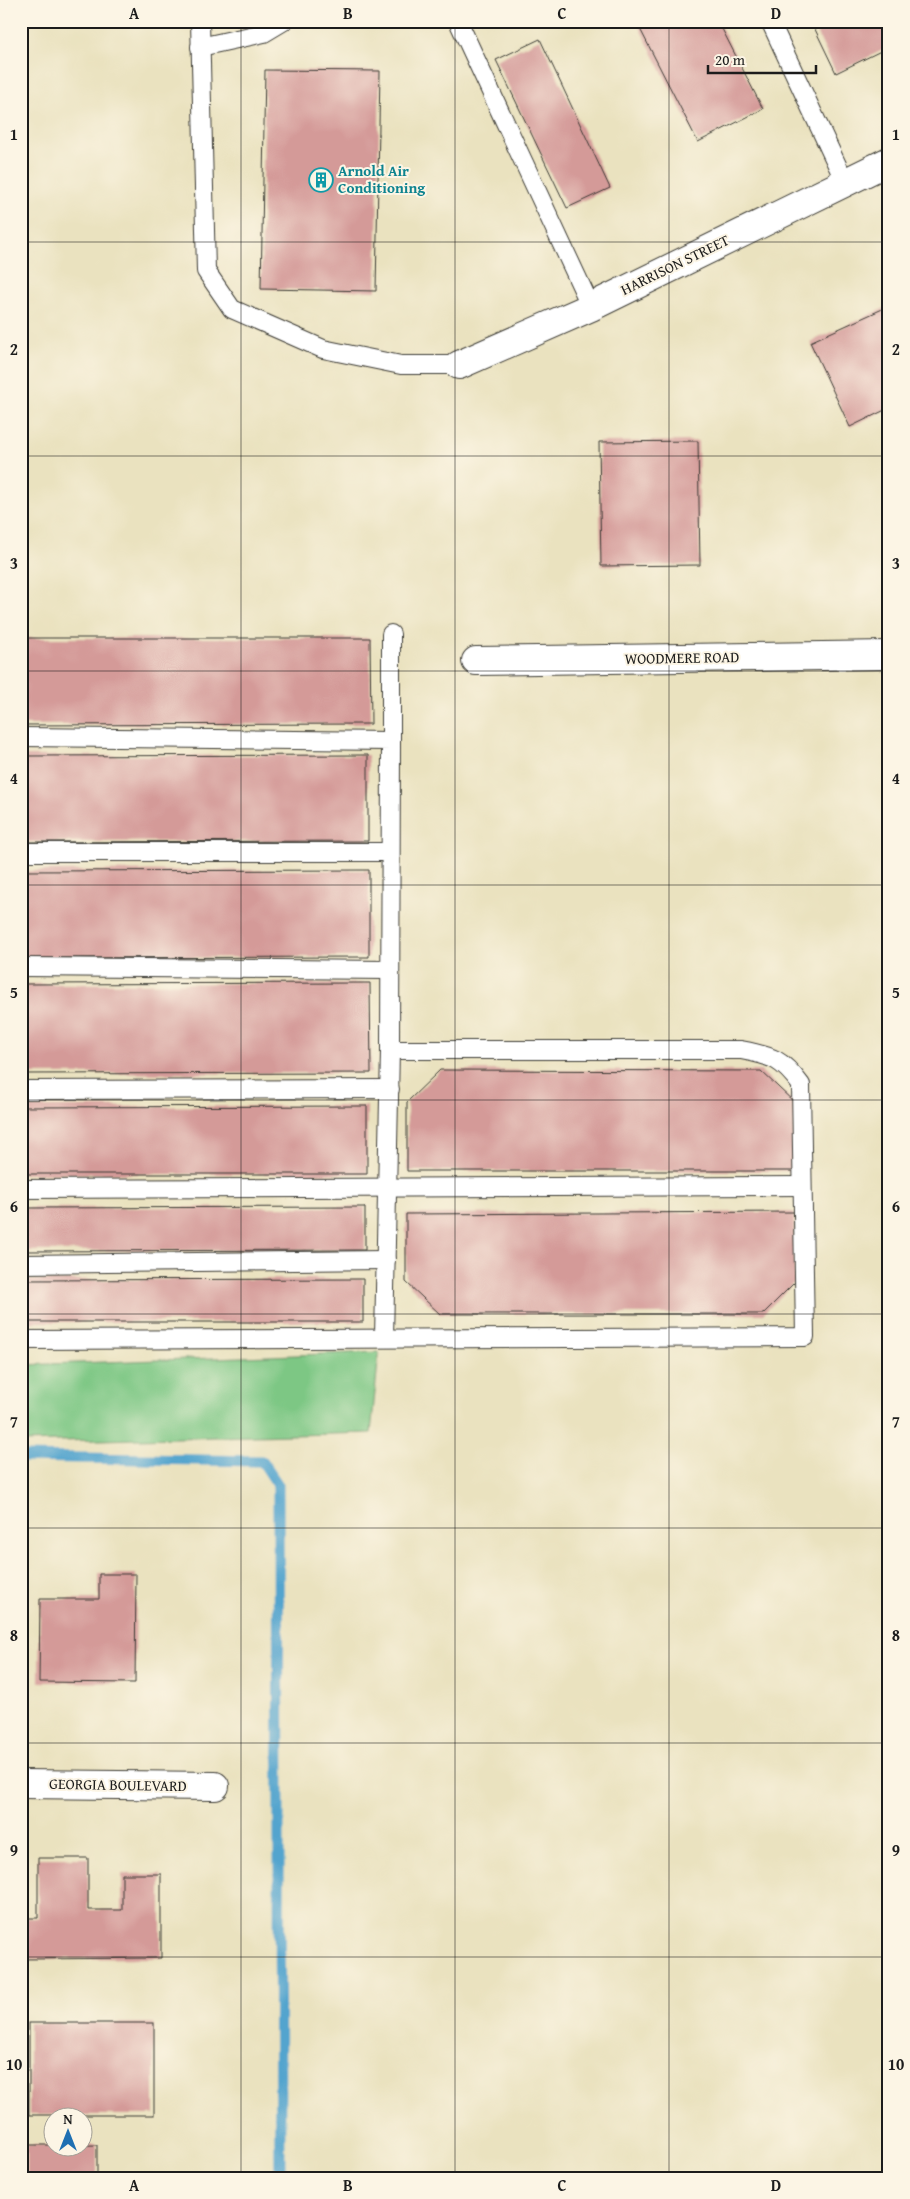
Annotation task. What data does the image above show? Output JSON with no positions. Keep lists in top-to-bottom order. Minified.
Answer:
{"streets":{"street":["HARRISON STREET","WOODMERE ROAD","GEORGIA BOULEVARD"]},"places":{"building":["Arnold Air Conditioning"]},"scale_bar":"20 m","north":"top","grid":{"columns":["A","B","C","D"],"rows":["1","2","3","4","5","6","7","8","9","10"]}}
